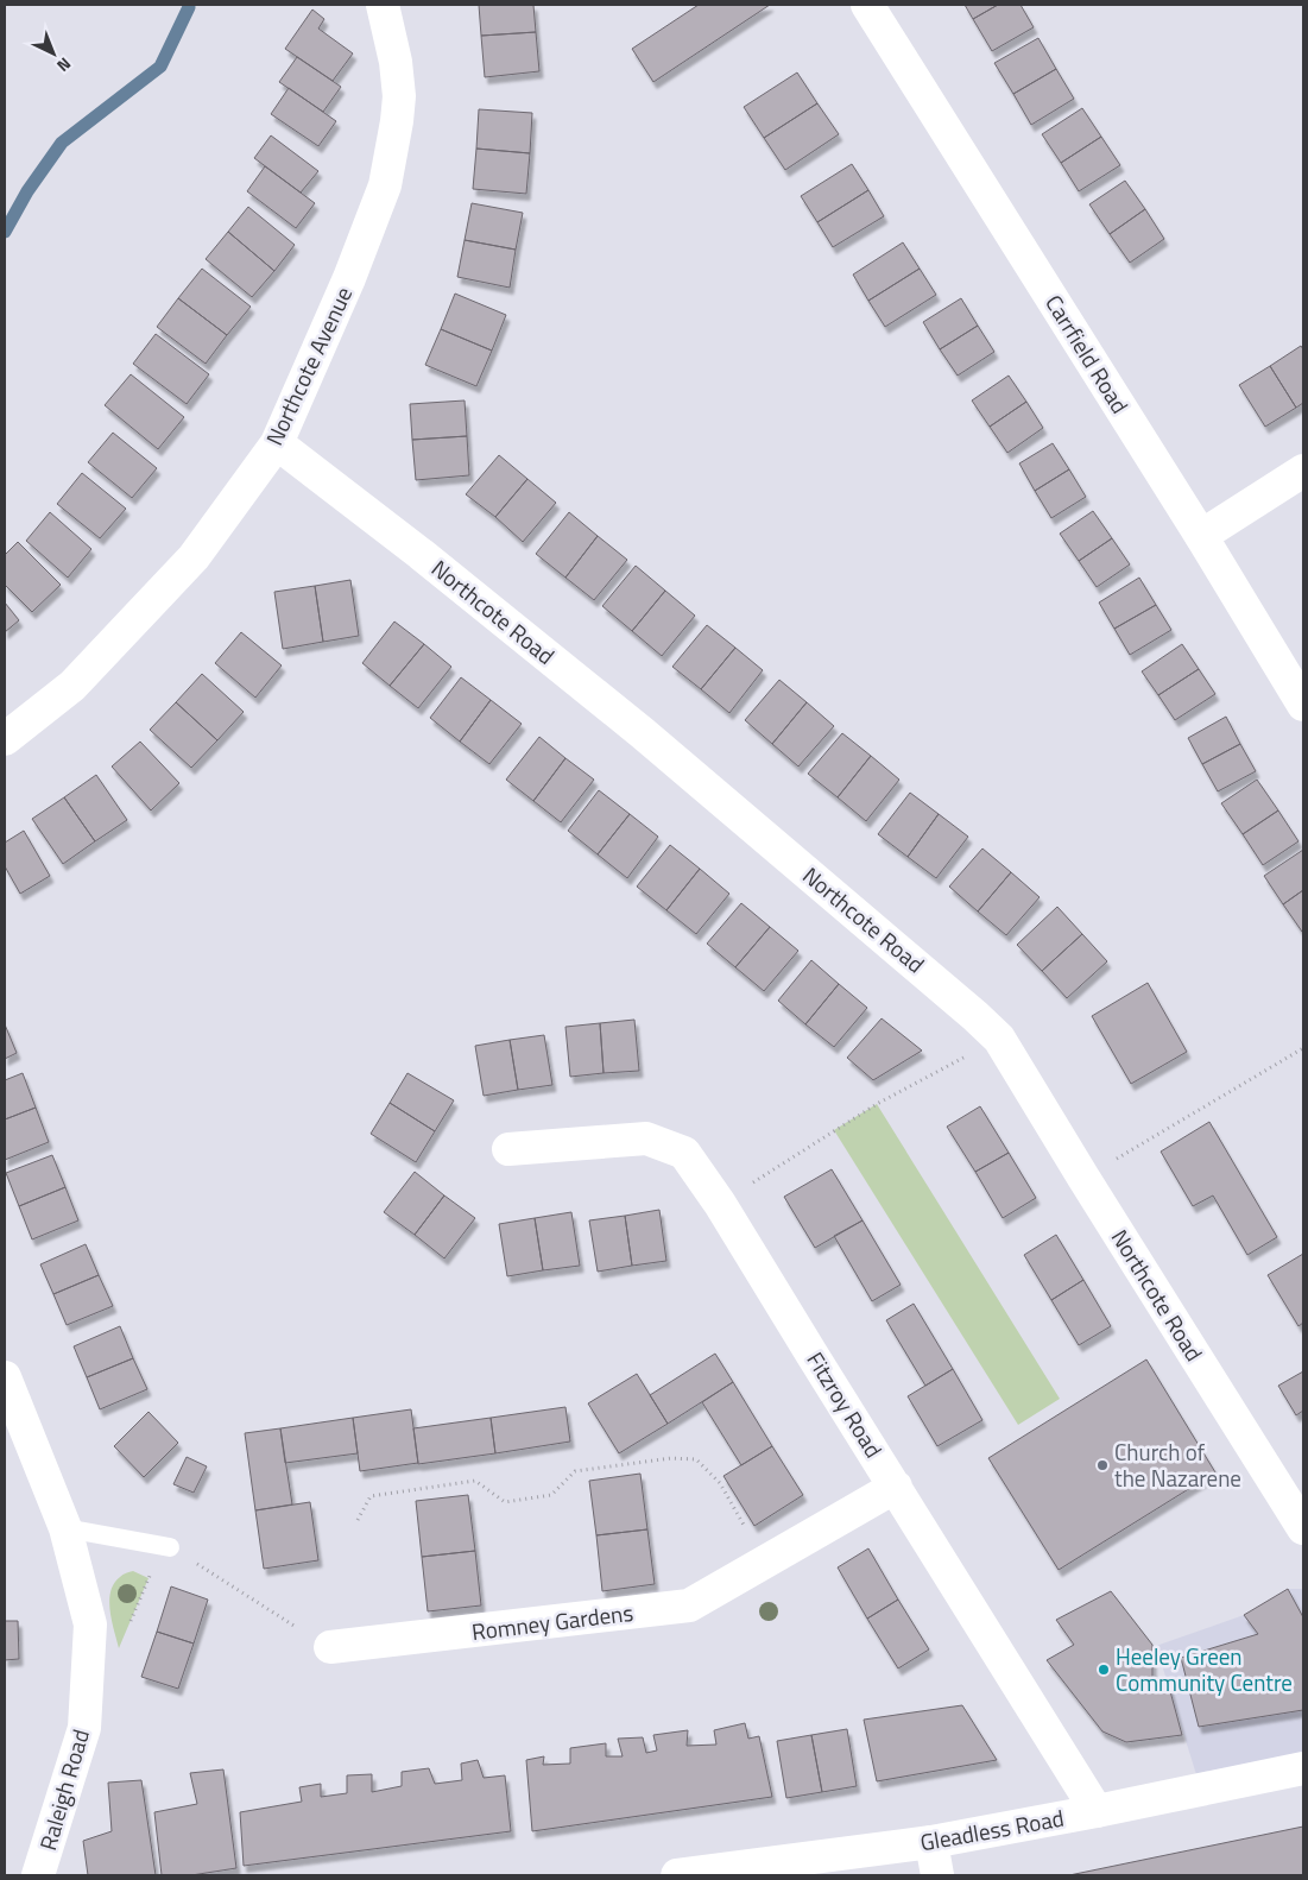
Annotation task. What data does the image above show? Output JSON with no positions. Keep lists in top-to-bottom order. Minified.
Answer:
{"streets":{"street":["Carrfield Road","Northcote Avenue","Northcote Road","Fitzroy Road","Romney Gardens","Raleigh Road","Gleadless Road"]},"crossings":[["Northcote Avenue","Northcote Road"],["Fitzroy Road","Romney Gardens"],["Fitzroy Road","Gleadless Road"]],"places":["Church of the Nazarene","Heeley Green Community Centre"],"north":"bottom right"}
